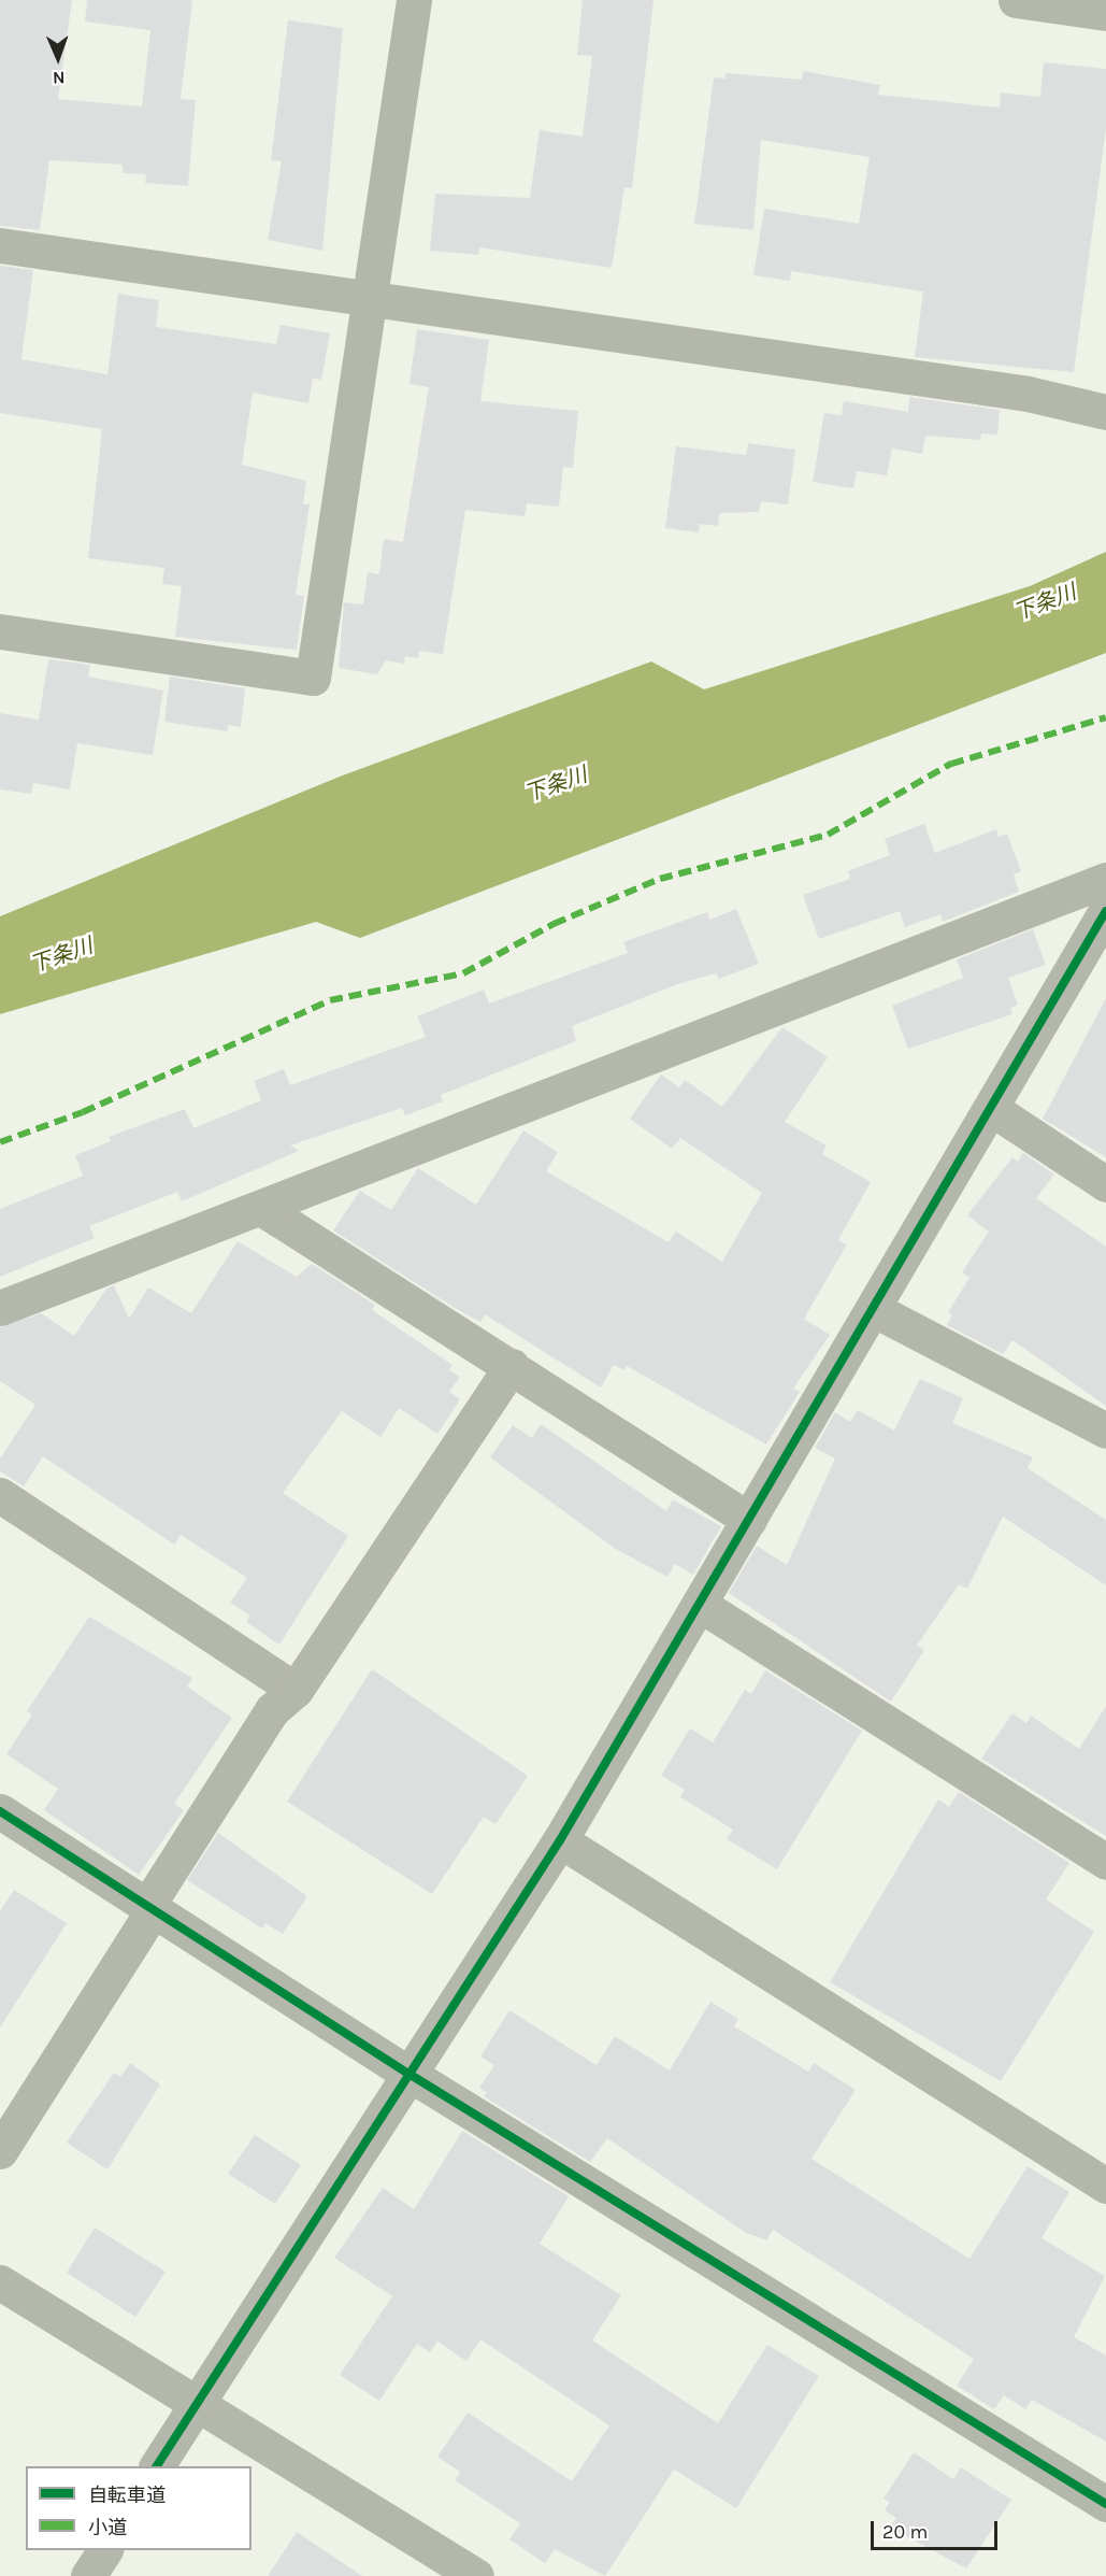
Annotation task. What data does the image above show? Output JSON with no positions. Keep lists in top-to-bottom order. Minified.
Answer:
{"water":["下条川"],"legend":["自転車道","小道"],"scale_bar":"20 m","north":"bottom"}
